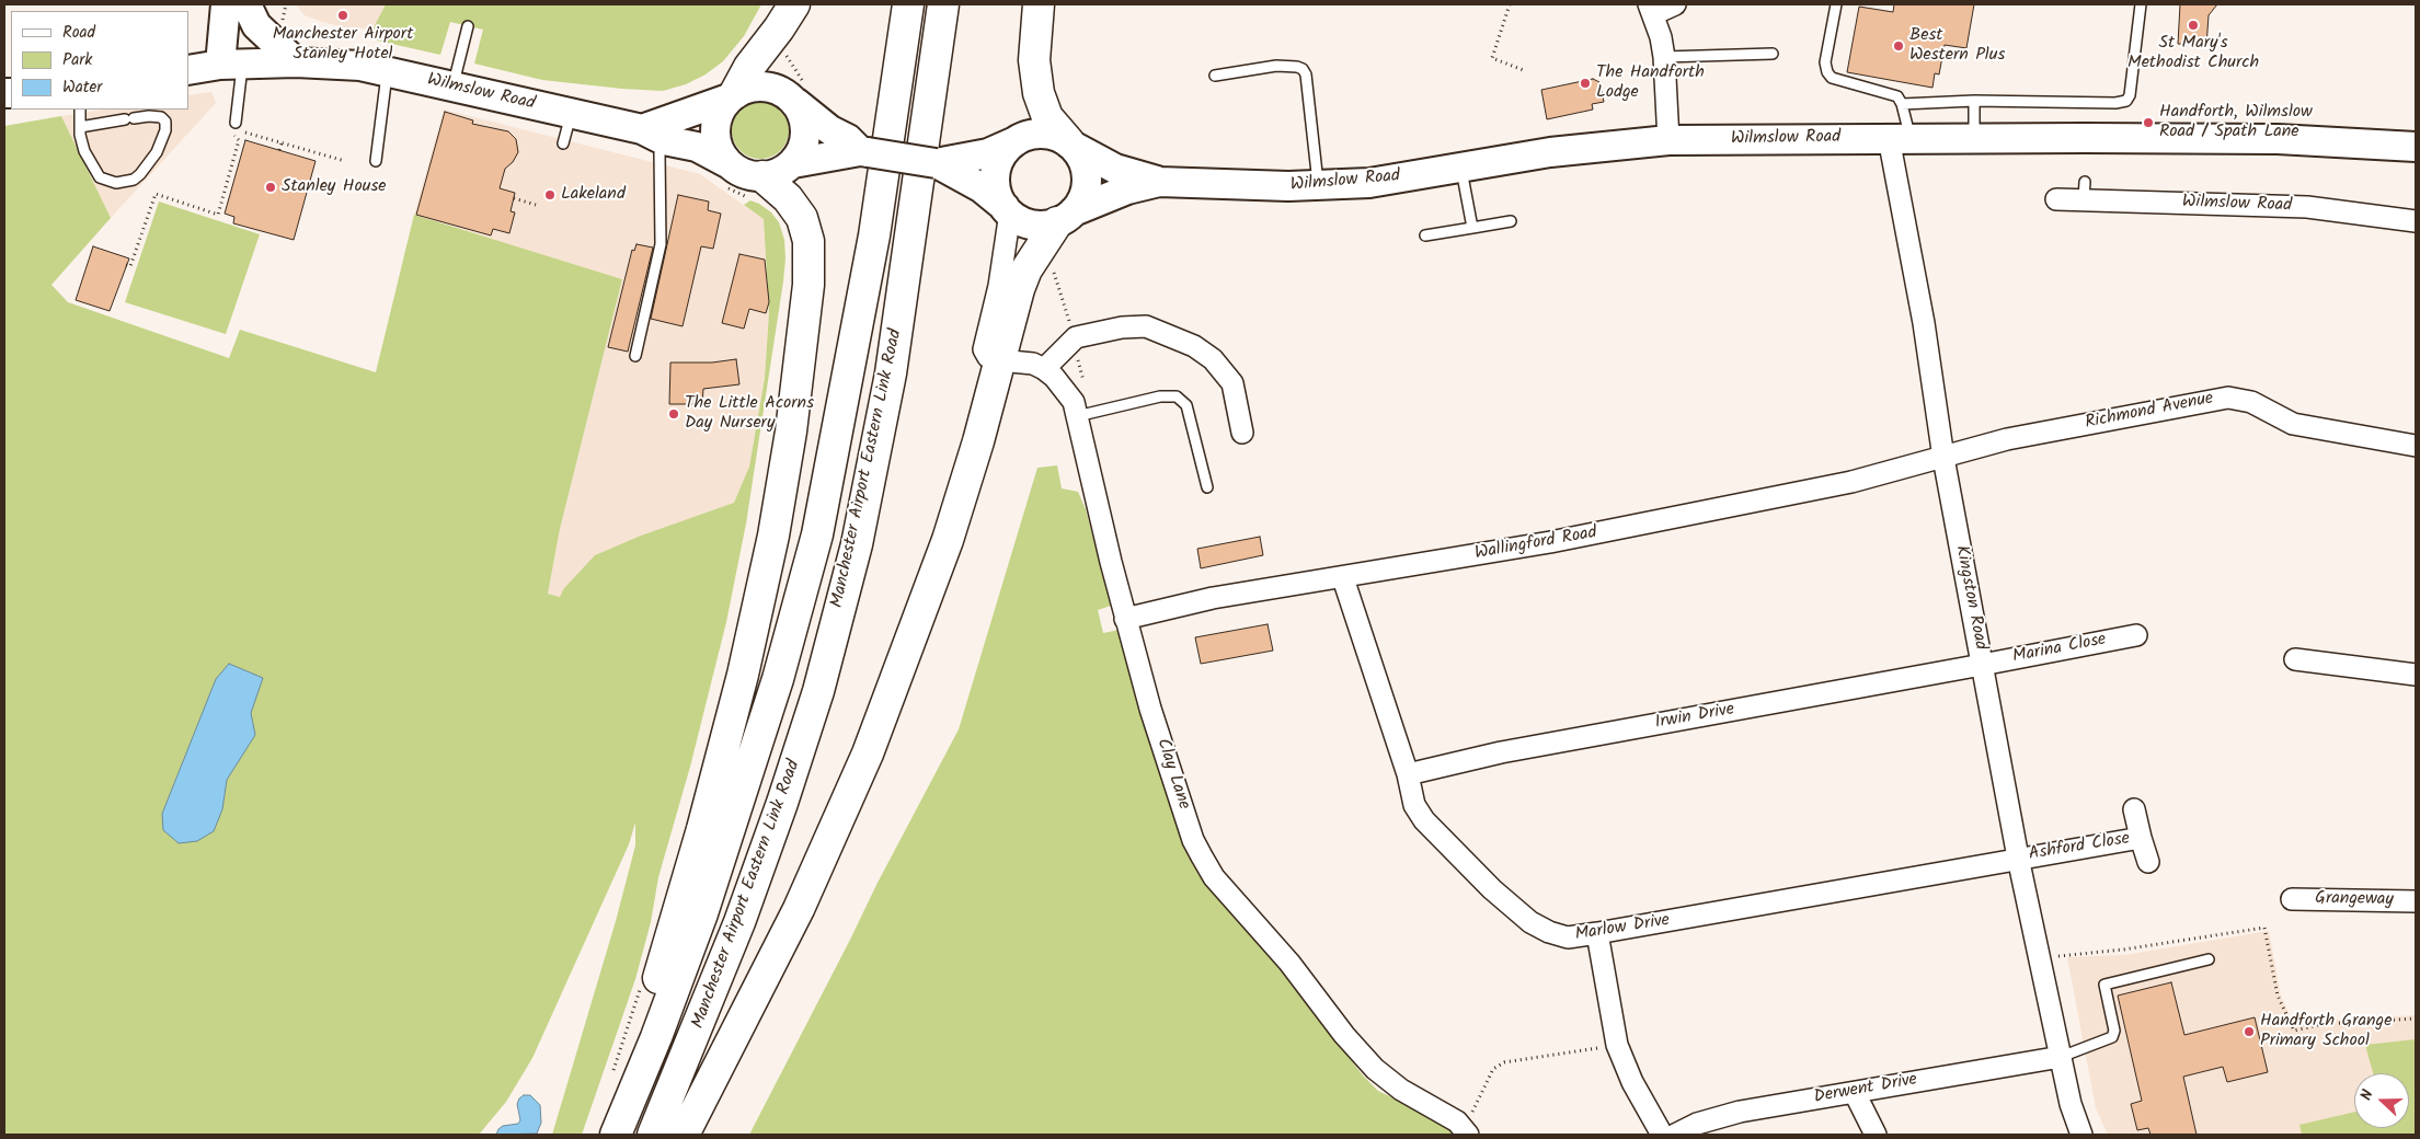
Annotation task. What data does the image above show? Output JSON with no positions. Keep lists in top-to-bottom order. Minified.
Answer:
{"streets":{"highway":["Manchester Airport Eastern Link Road"],"main road":["Wilmslow Road"],"street":["Richmond Avenue","Wallingford Road","Kingston Road","Marina Close","Irwin Drive","Clay Lane","Ashford Close","Grangeway","Marlow Drive","Derwent Drive"]},"crossings":[["Wilmslow Road","Kingston Road"],["Richmond Avenue","Wallingford Road"],["Richmond Avenue","Kingston Road"],["Wallingford Road","Kingston Road"],["Wallingford Road","Clay Lane"],["Wallingford Road","Marlow Drive"],["Kingston Road","Marina Close"],["Kingston Road","Irwin Drive"],["Kingston Road","Ashford Close"],["Kingston Road","Marlow Drive"],["Kingston Road","Derwent Drive"],["Marina Close","Irwin Drive"],["Irwin Drive","Marlow Drive"],["Ashford Close","Marlow Drive"]],"places":["Manchester Airport Stanley Hotel","St Mary's Methodist Church","Best Western Plus","The Handforth Lodge","Handforth, Wilmslow Road / Spath Lane","Stanley House","Lakeland","The Little Acorns Day Nursery","Handforth Grange Primary School"],"legend":["Road","Park","Water"],"north":"left"}
